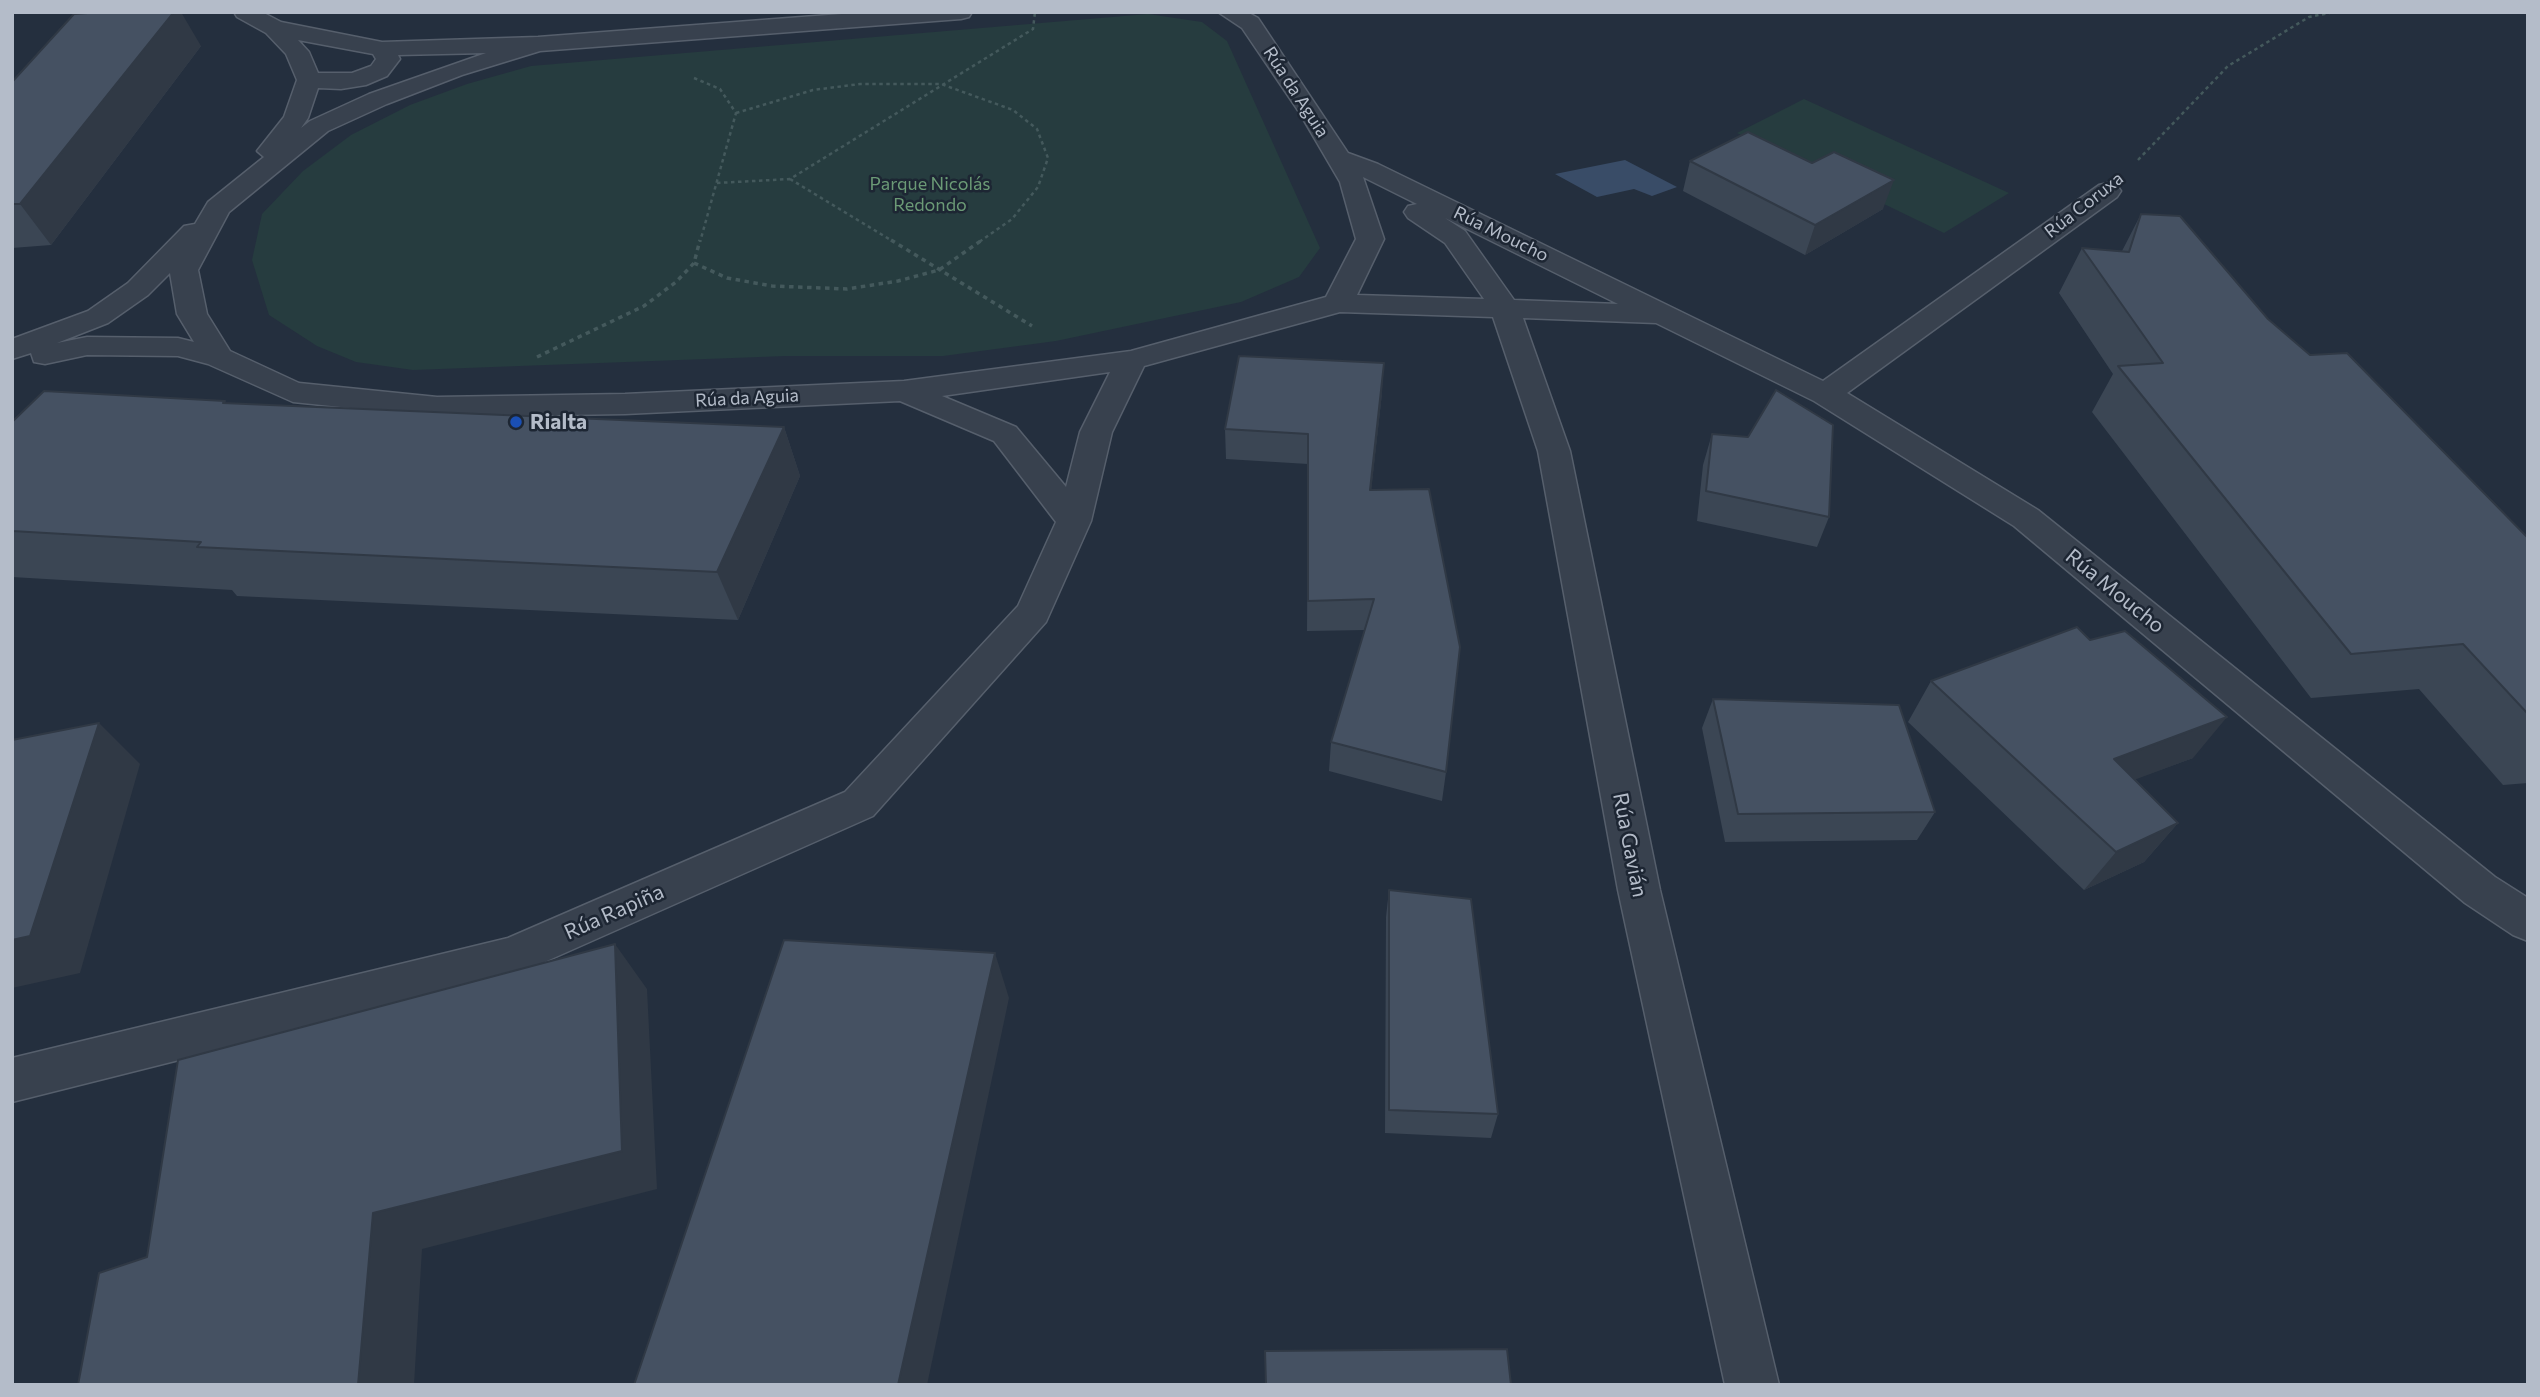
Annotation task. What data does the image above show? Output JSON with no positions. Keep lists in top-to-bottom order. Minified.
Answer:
{"streets":{"street":["Rúa da Aguia","Rúa Coruxa","Rúa Moucho","Rúa Gavián","Rúa Rapiña"]},"crossings":[["Rúa da Aguia","Rúa Moucho"],["Rúa da Aguia","Rúa Rapiña"],["Rúa Coruxa","Rúa Moucho"],["Rúa Moucho","Rúa Gavián"]],"parks":["Parque Nicolás Redondo"],"places":["Rialta"]}
